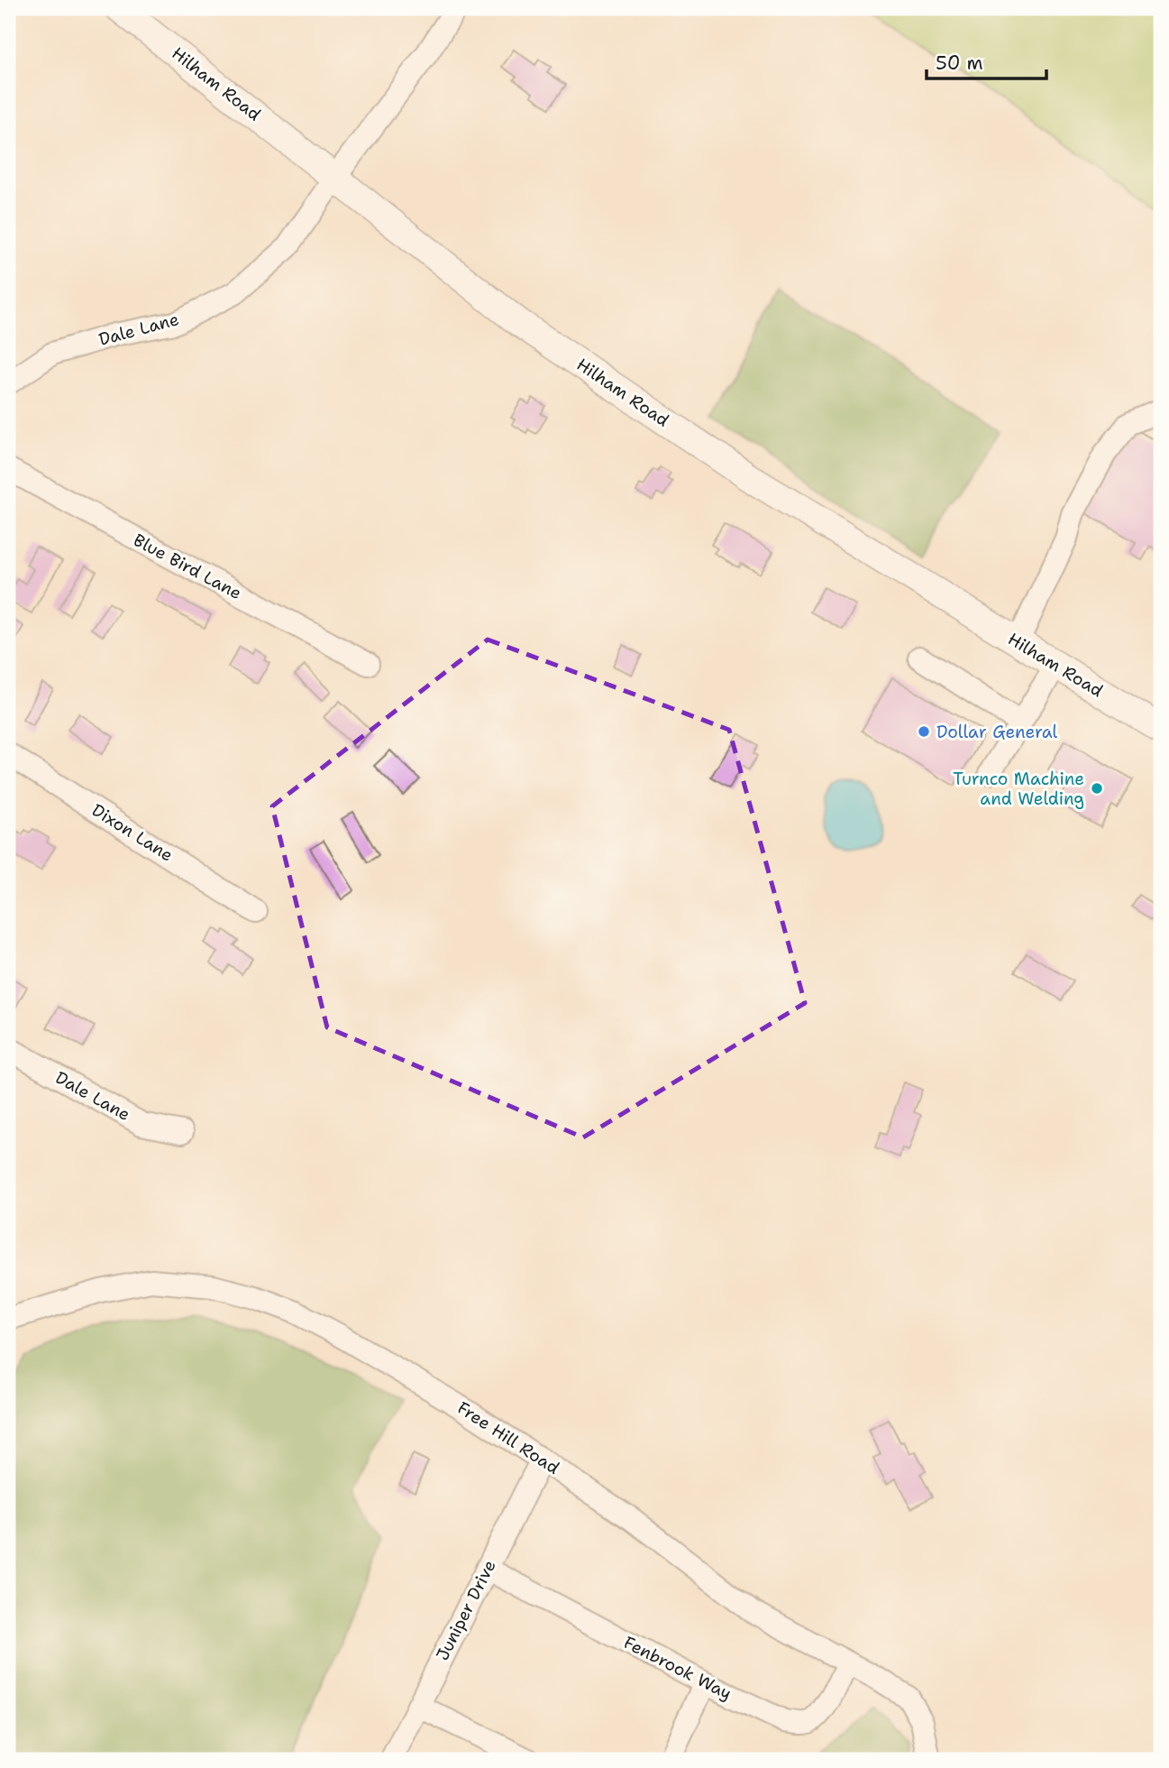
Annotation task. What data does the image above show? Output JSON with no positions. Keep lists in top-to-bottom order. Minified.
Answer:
{"streets":{"main road":["Hilham Road"],"street":["Dale Lane","Blue Bird Lane","Dixon Lane","Free Hill Road","Juniper Drive","Fenbrook Way"]},"crossings":[["Hilham Road","Dale Lane"],["Free Hill Road","Juniper Drive"],["Free Hill Road","Fenbrook Way"],["Juniper Drive","Fenbrook Way"]],"places":["Dollar General","Turnco Machine and Welding"],"scale_bar":"50 m"}
